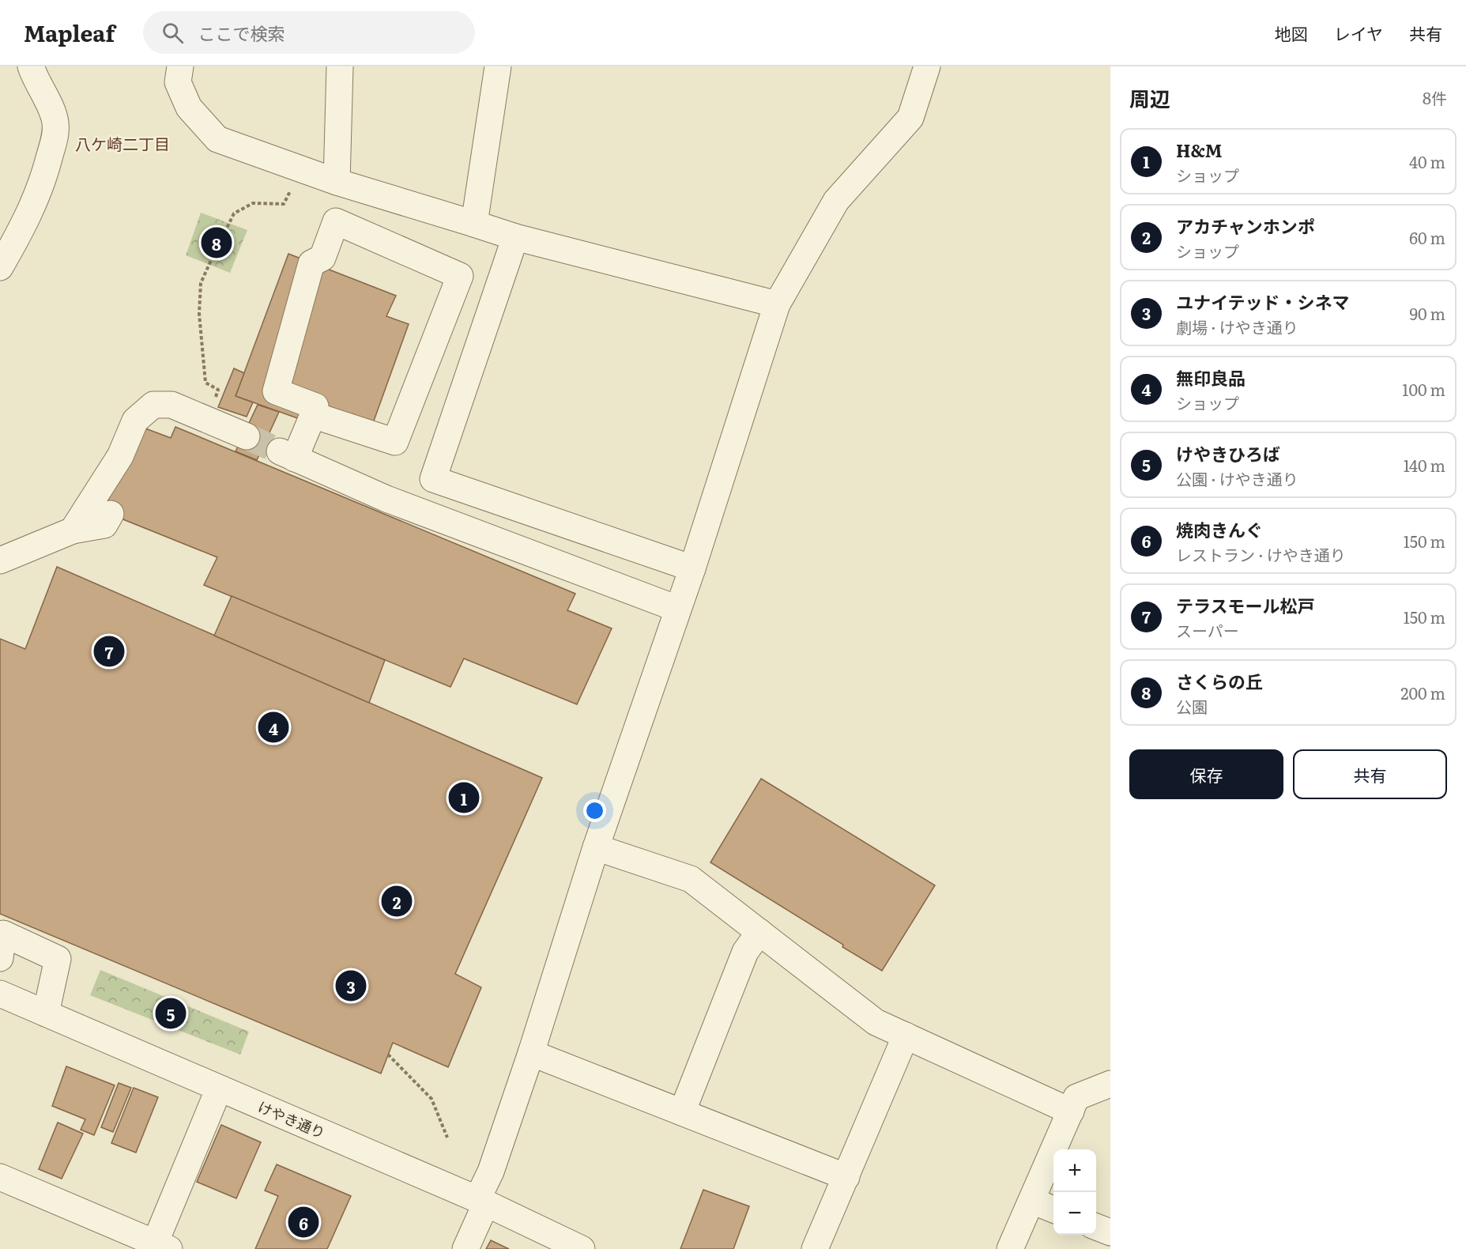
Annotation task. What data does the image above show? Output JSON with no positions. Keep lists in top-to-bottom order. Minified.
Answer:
{"streets":{"street":["けやき通り"]},"districts":["八ケ崎二丁目"],"page":{"header":"Mapleaf","search":"ここで検索","nav":["地図","レイヤ","共有"],"heading":["周辺","8件"],"list":[{"mark":"1","name":"H&M","note":"ショップ","value":"40 m"},{"mark":"2","name":"アカチャンホンポ","note":"ショップ","value":"60 m"},{"mark":"3","name":"ユナイテッド・シネマ","note":"劇場 · けやき通り","value":"90 m"},{"mark":"4","name":"無印良品","note":"ショップ","value":"100 m"},{"mark":"5","name":"けやきひろば","note":"公園 · けやき通り","value":"140 m"},{"mark":"6","name":"焼肉きんぐ","note":"レストラン · けやき通り","value":"150 m"},{"mark":"7","name":"テラスモール松戸","note":"スーパー","value":"150 m"},{"mark":"8","name":"さくらの丘","note":"公園","value":"200 m"}],"pins":["8","7","4","1","2","3","5","6"],"buttons":["保存","共有"],"map_buttons":["+","−"]}}
